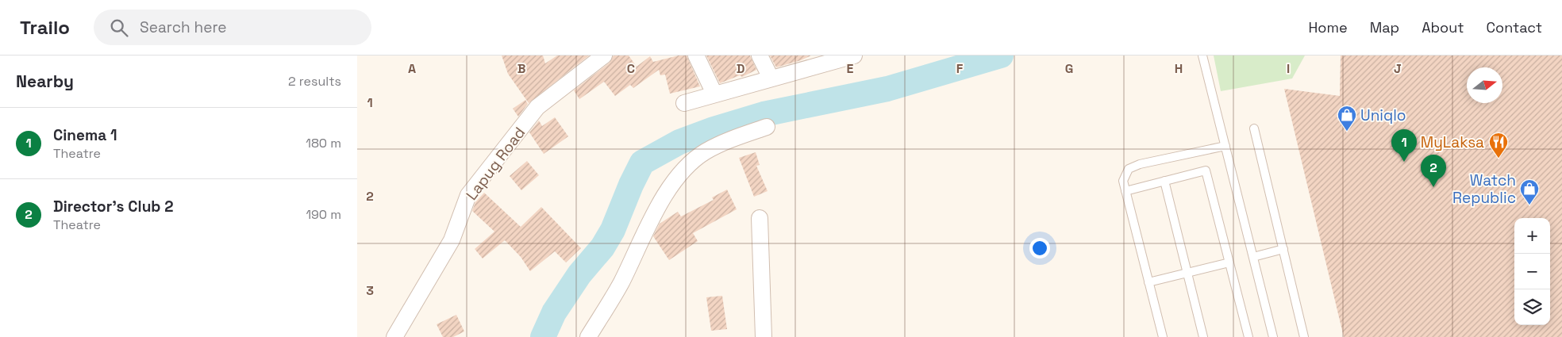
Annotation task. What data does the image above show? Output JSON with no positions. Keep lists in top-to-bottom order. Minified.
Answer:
{"streets":{"street":["Lapug Road"]},"places":{"shop":["Uniqlo","Watch Republic"],"restaurant":["MyLaksa"]},"north":"right","page":{"header":"Trailo","search":"Search here","nav":["Home","Map","About","Contact"],"heading":["Nearby","2 results"],"list":[{"mark":"1","name":"Cinema 1","note":"Theatre","value":"180 m"},{"mark":"2","name":"Director's Club 2","note":"Theatre","value":"190 m"}],"pins":["1","2"],"map_buttons":["+","−"]},"grid":{"columns":["A","B","C","D","E","F","G","H","I","J"],"rows":["1","2","3"]}}
